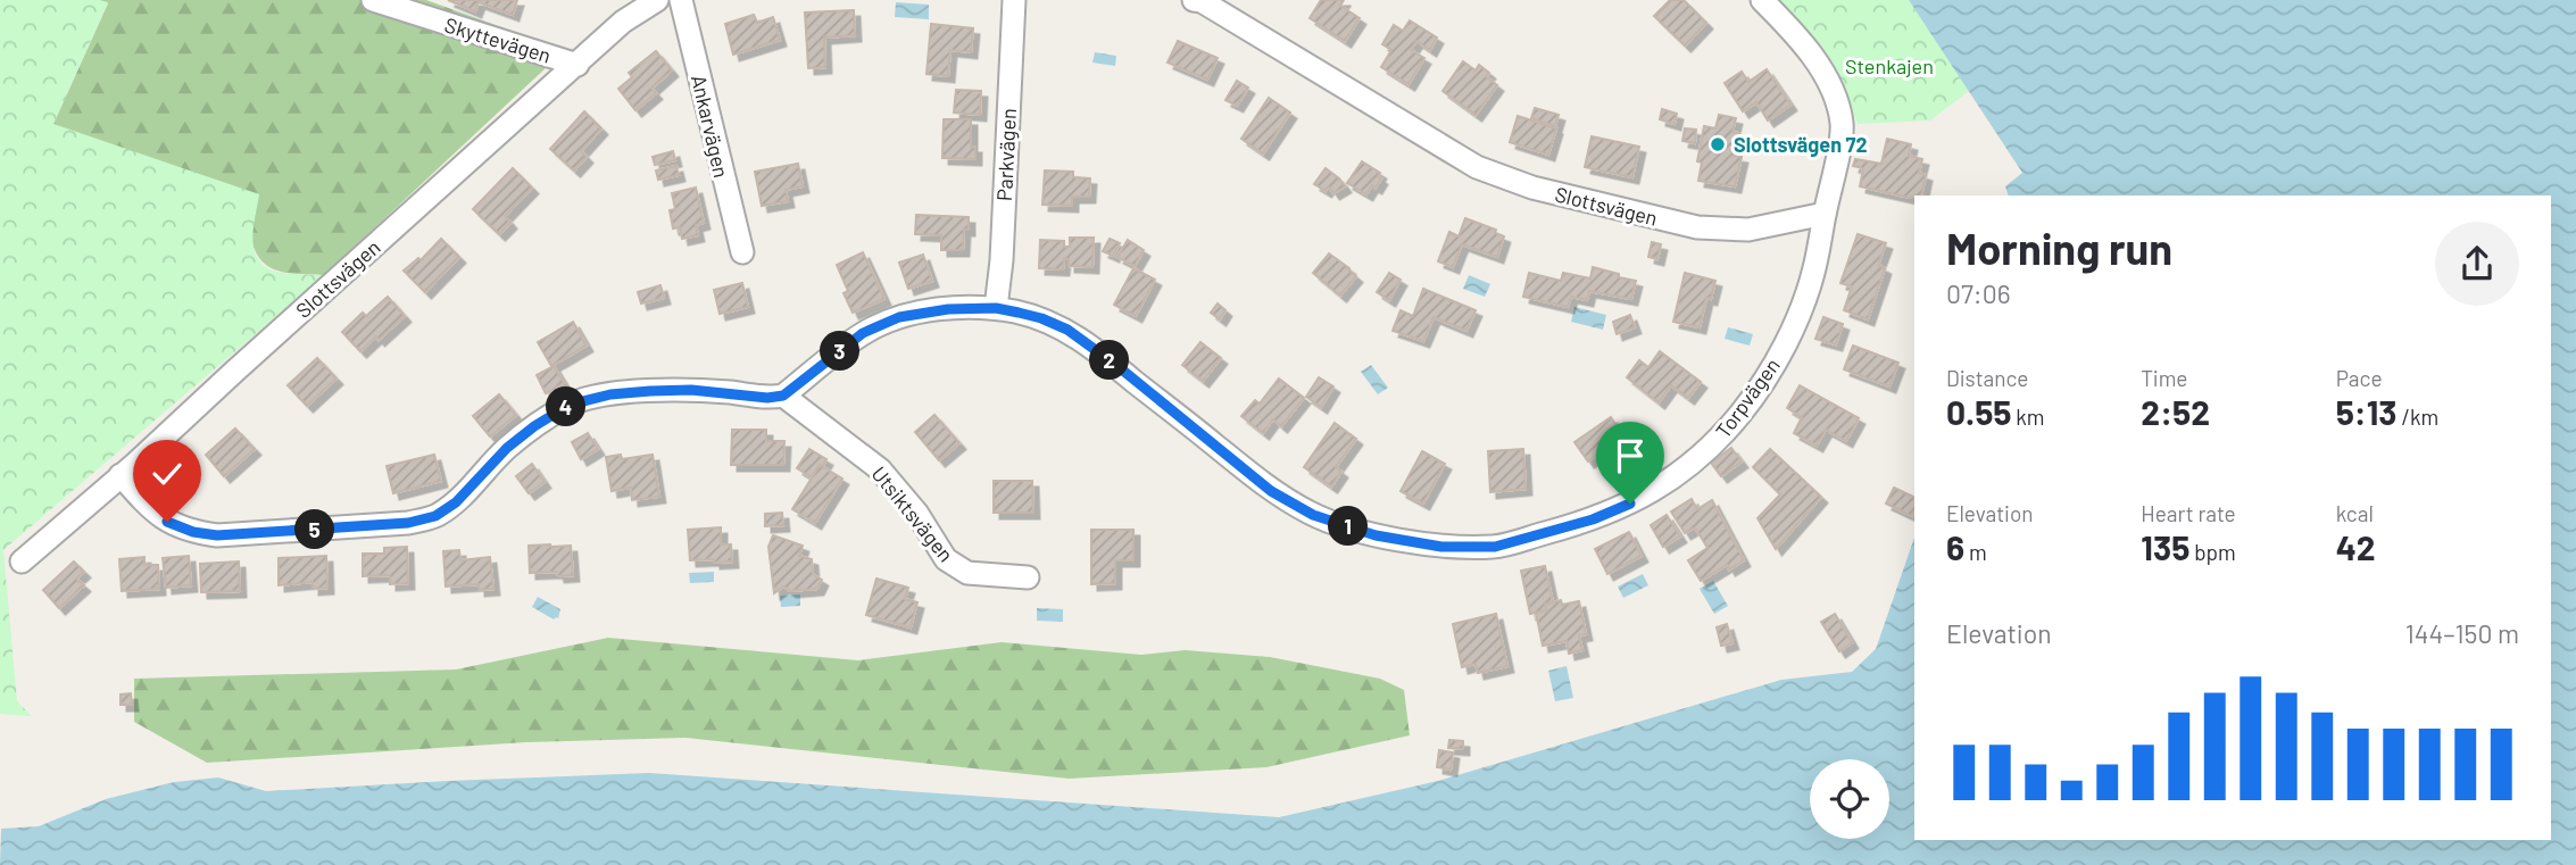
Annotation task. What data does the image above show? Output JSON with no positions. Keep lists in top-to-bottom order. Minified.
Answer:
{"streets":{"street":["Skyttevägen","Ankarvägen","Parkvägen","Slottsvägen","Torpvägen","Utsiktsvägen"]},"crossings":[["Skyttevägen","Slottsvägen"],["Parkvägen","Torpvägen"],["Slottsvägen","Torpvägen"],["Torpvägen","Utsiktsvägen"]],"parks":["Stenkajen"],"places":["Slottsvägen 72"],"page":{"heading":["Morning run","07:06"],"pins":["3","2","4","1","5"],"stats":[["Distance","0.55 km"],["Time","2:52"],["Pace","5:13 /km"],["Elevation","6 m"],["Heart rate","135 bpm"],["kcal","42"]],"chart":["Elevation","144–150 m"]}}
